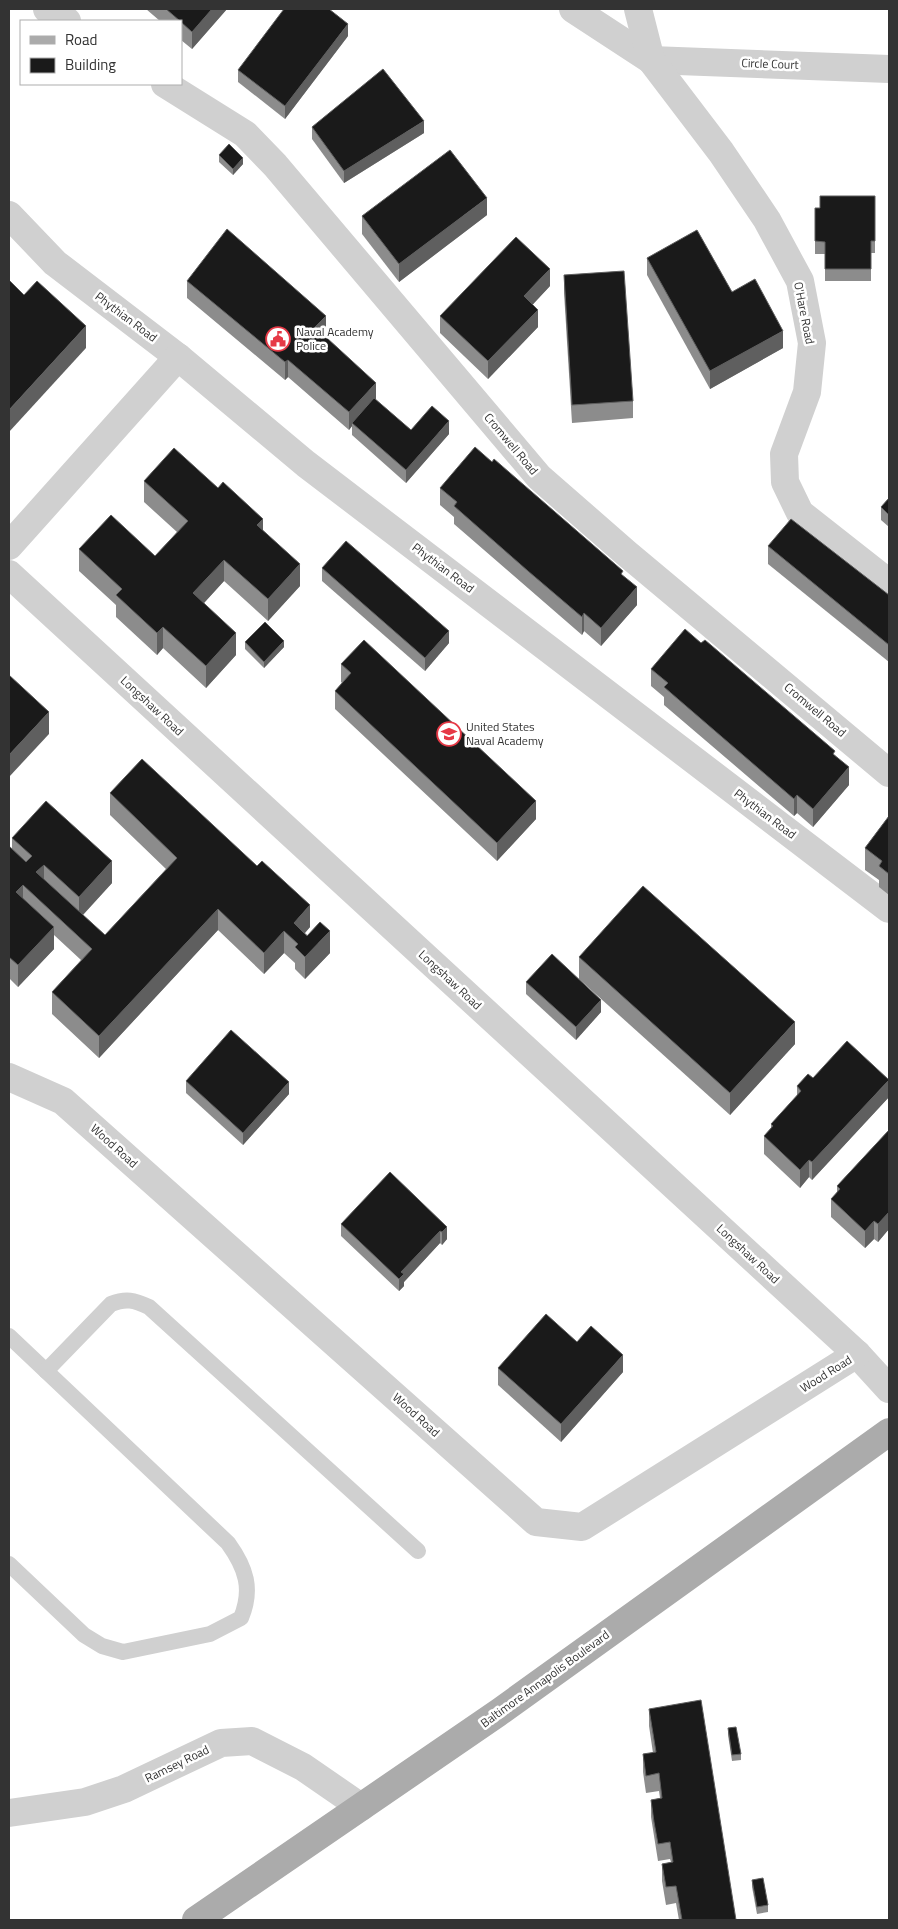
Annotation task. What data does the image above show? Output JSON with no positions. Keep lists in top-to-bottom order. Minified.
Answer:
{"streets":{"main road":["Baltimore Annapolis Boulevard"],"street":["Circle Court","O'Hare Road","Phythian Road","Cromwell Road","Longshaw Road","Wood Road","Ramsey Road"]},"crossings":[["Circle Court","O'Hare Road"],["Longshaw Road","Wood Road"],["Baltimore Annapolis Boulevard","Ramsey Road"]],"places":{"public building":["Naval Academy Police"],"school or university":["United States Naval Academy"]},"legend":["Road","Building"]}
